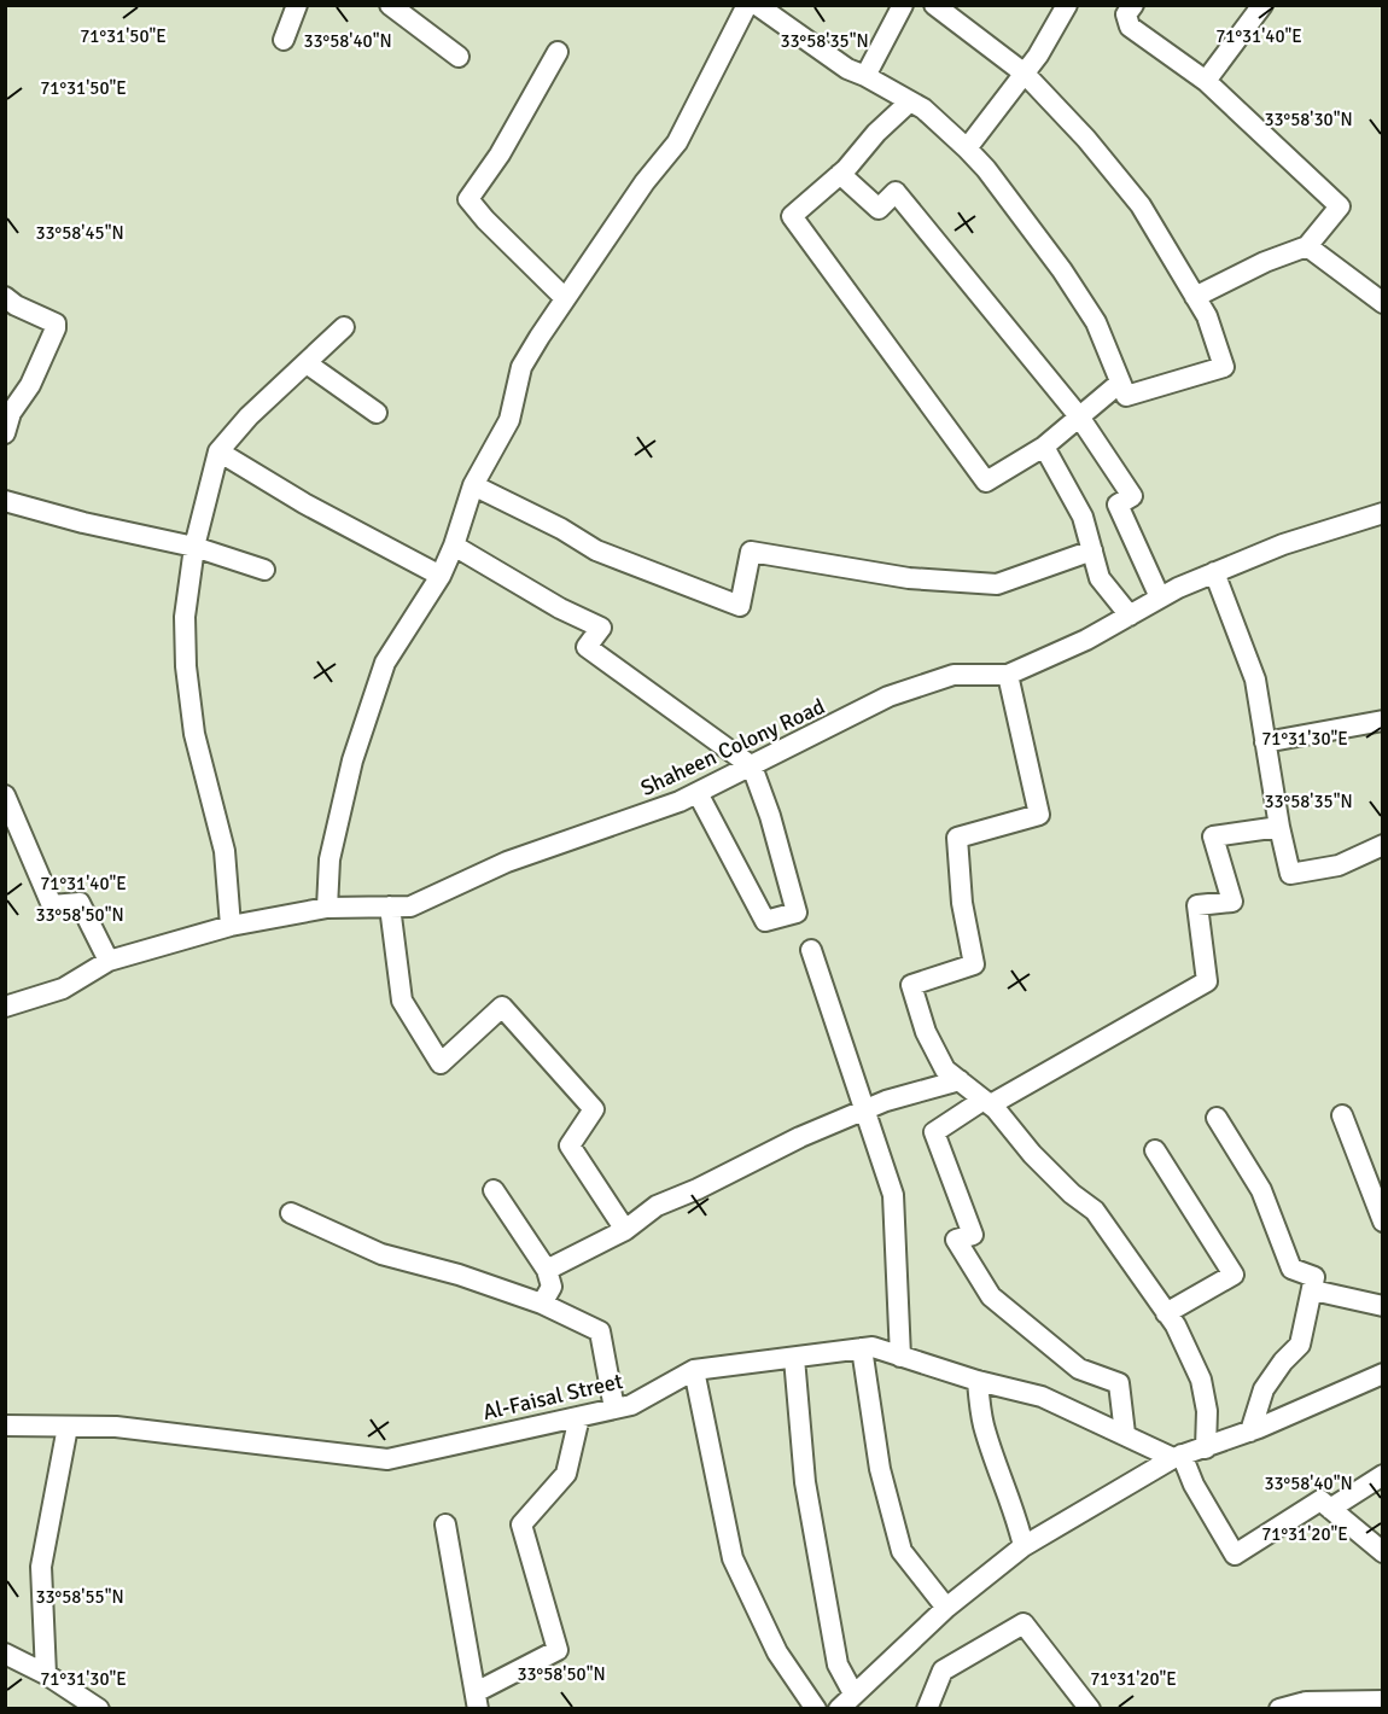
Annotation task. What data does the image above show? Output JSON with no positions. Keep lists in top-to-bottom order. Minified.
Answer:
{"streets":{"street":["Shaheen Colony Road","Al-Faisal Street"]},"coordinates":["71°31'50\"E","71°31'40\"E","33°58'40\"N","33°58'35\"N","33°58'30\"N","33°58'45\"N","71°31'30\"E","33°58'50\"N","71°31'20\"E","33°58'55\"N"]}
